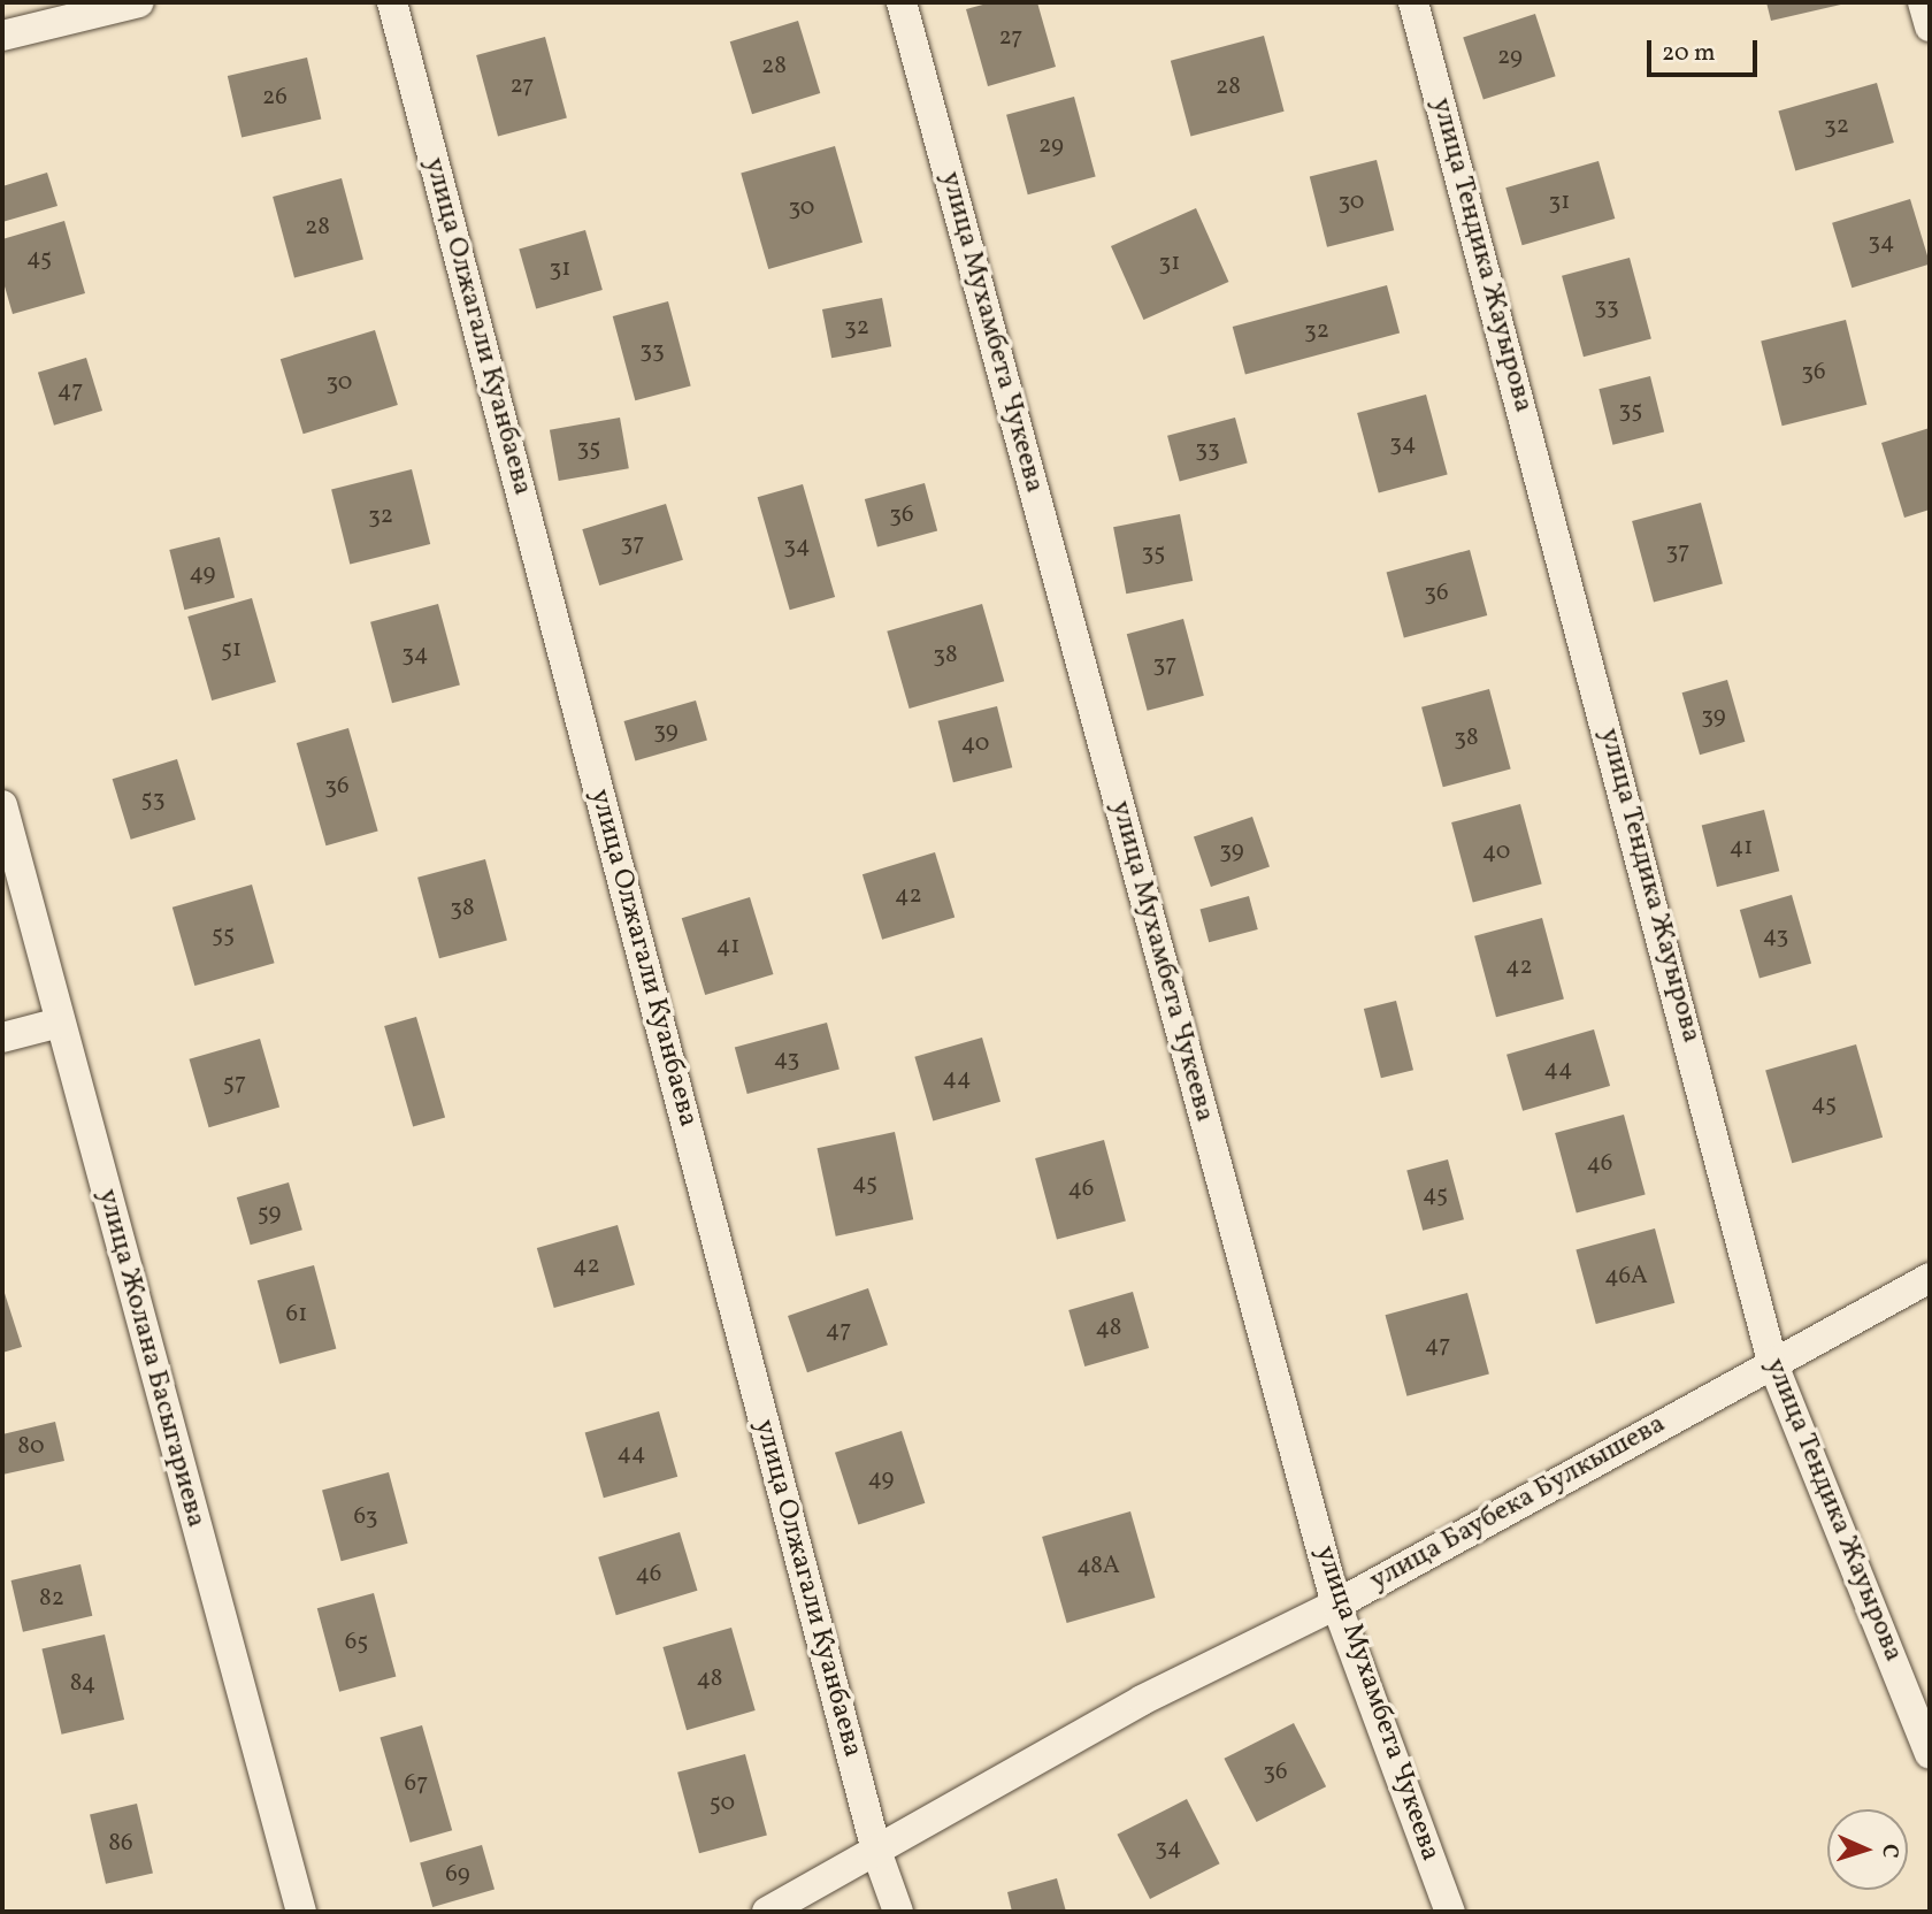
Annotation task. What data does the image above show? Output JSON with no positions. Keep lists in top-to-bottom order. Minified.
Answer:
{"streets":{"street":["улица Тендика Жауырова","улица Олжагали Куанбаева","улица Мухамбета Чукеева","улица Жолана Басыгариева","улица Баубека Булкышева"]},"crossings":[["улица Тендика Жауырова","улица Баубека Булкышева"],["улица Олжагали Куанбаева","улица Баубека Булкышева"],["улица Мухамбета Чукеева","улица Баубека Булкышева"]],"house_numbers":["27","29","28","27","28","26","32","29","30","31","30","28","34","45","31","31","33","32","32","33","36","30","47","35","34","35","33","36","32","37","34","37","35","49","36","51","34","38","37","39","39","38","40","36","53","41","39","40","42","38","55","43","41","42","43","44","44","57","45","46","45","46","45","59","42","46А","61","48","47","47","80","44","49","63","48А","46","82","65","48","84","36","67","50","86","34","69"],"scale_bar":"20 m","north":"right"}
